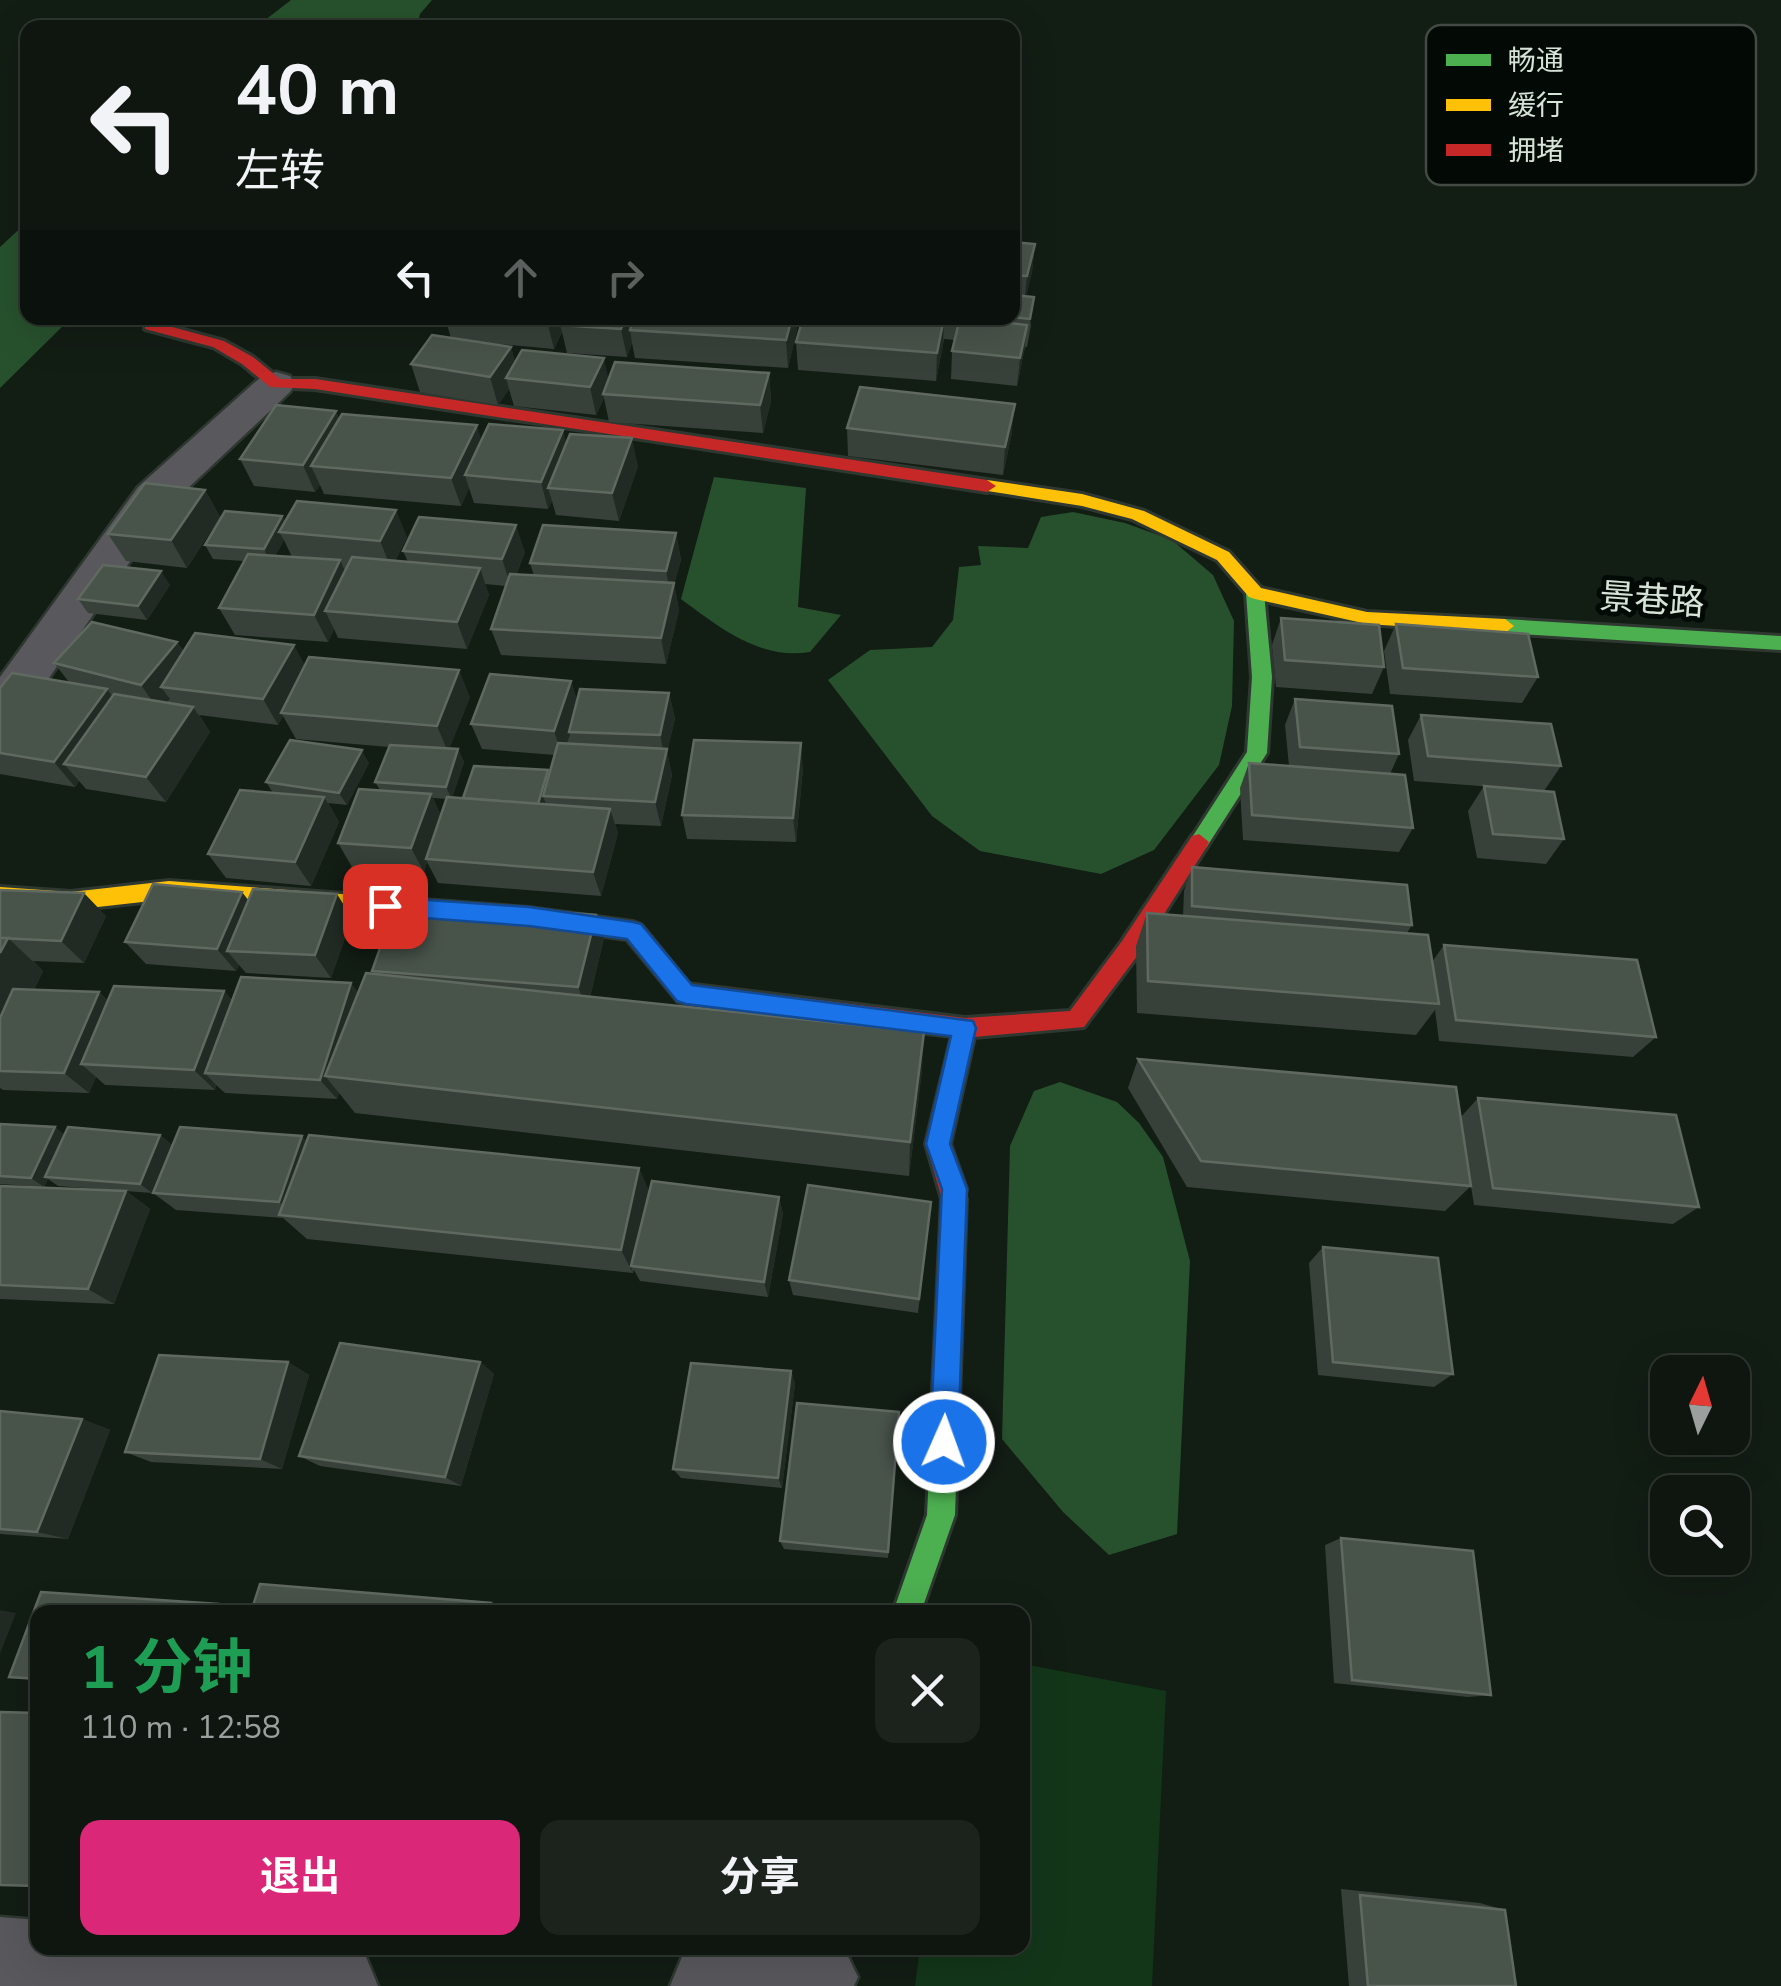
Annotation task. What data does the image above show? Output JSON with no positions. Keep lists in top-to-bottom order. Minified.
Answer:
{"streets":{"street":["景巷路"]},"legend":["畅通","缓行","拥堵"],"north":"top","page":{"turn":["40 m","左转"],"heading":["1 分钟","110 m · 12:58"],"buttons":["退出","分享"]}}
